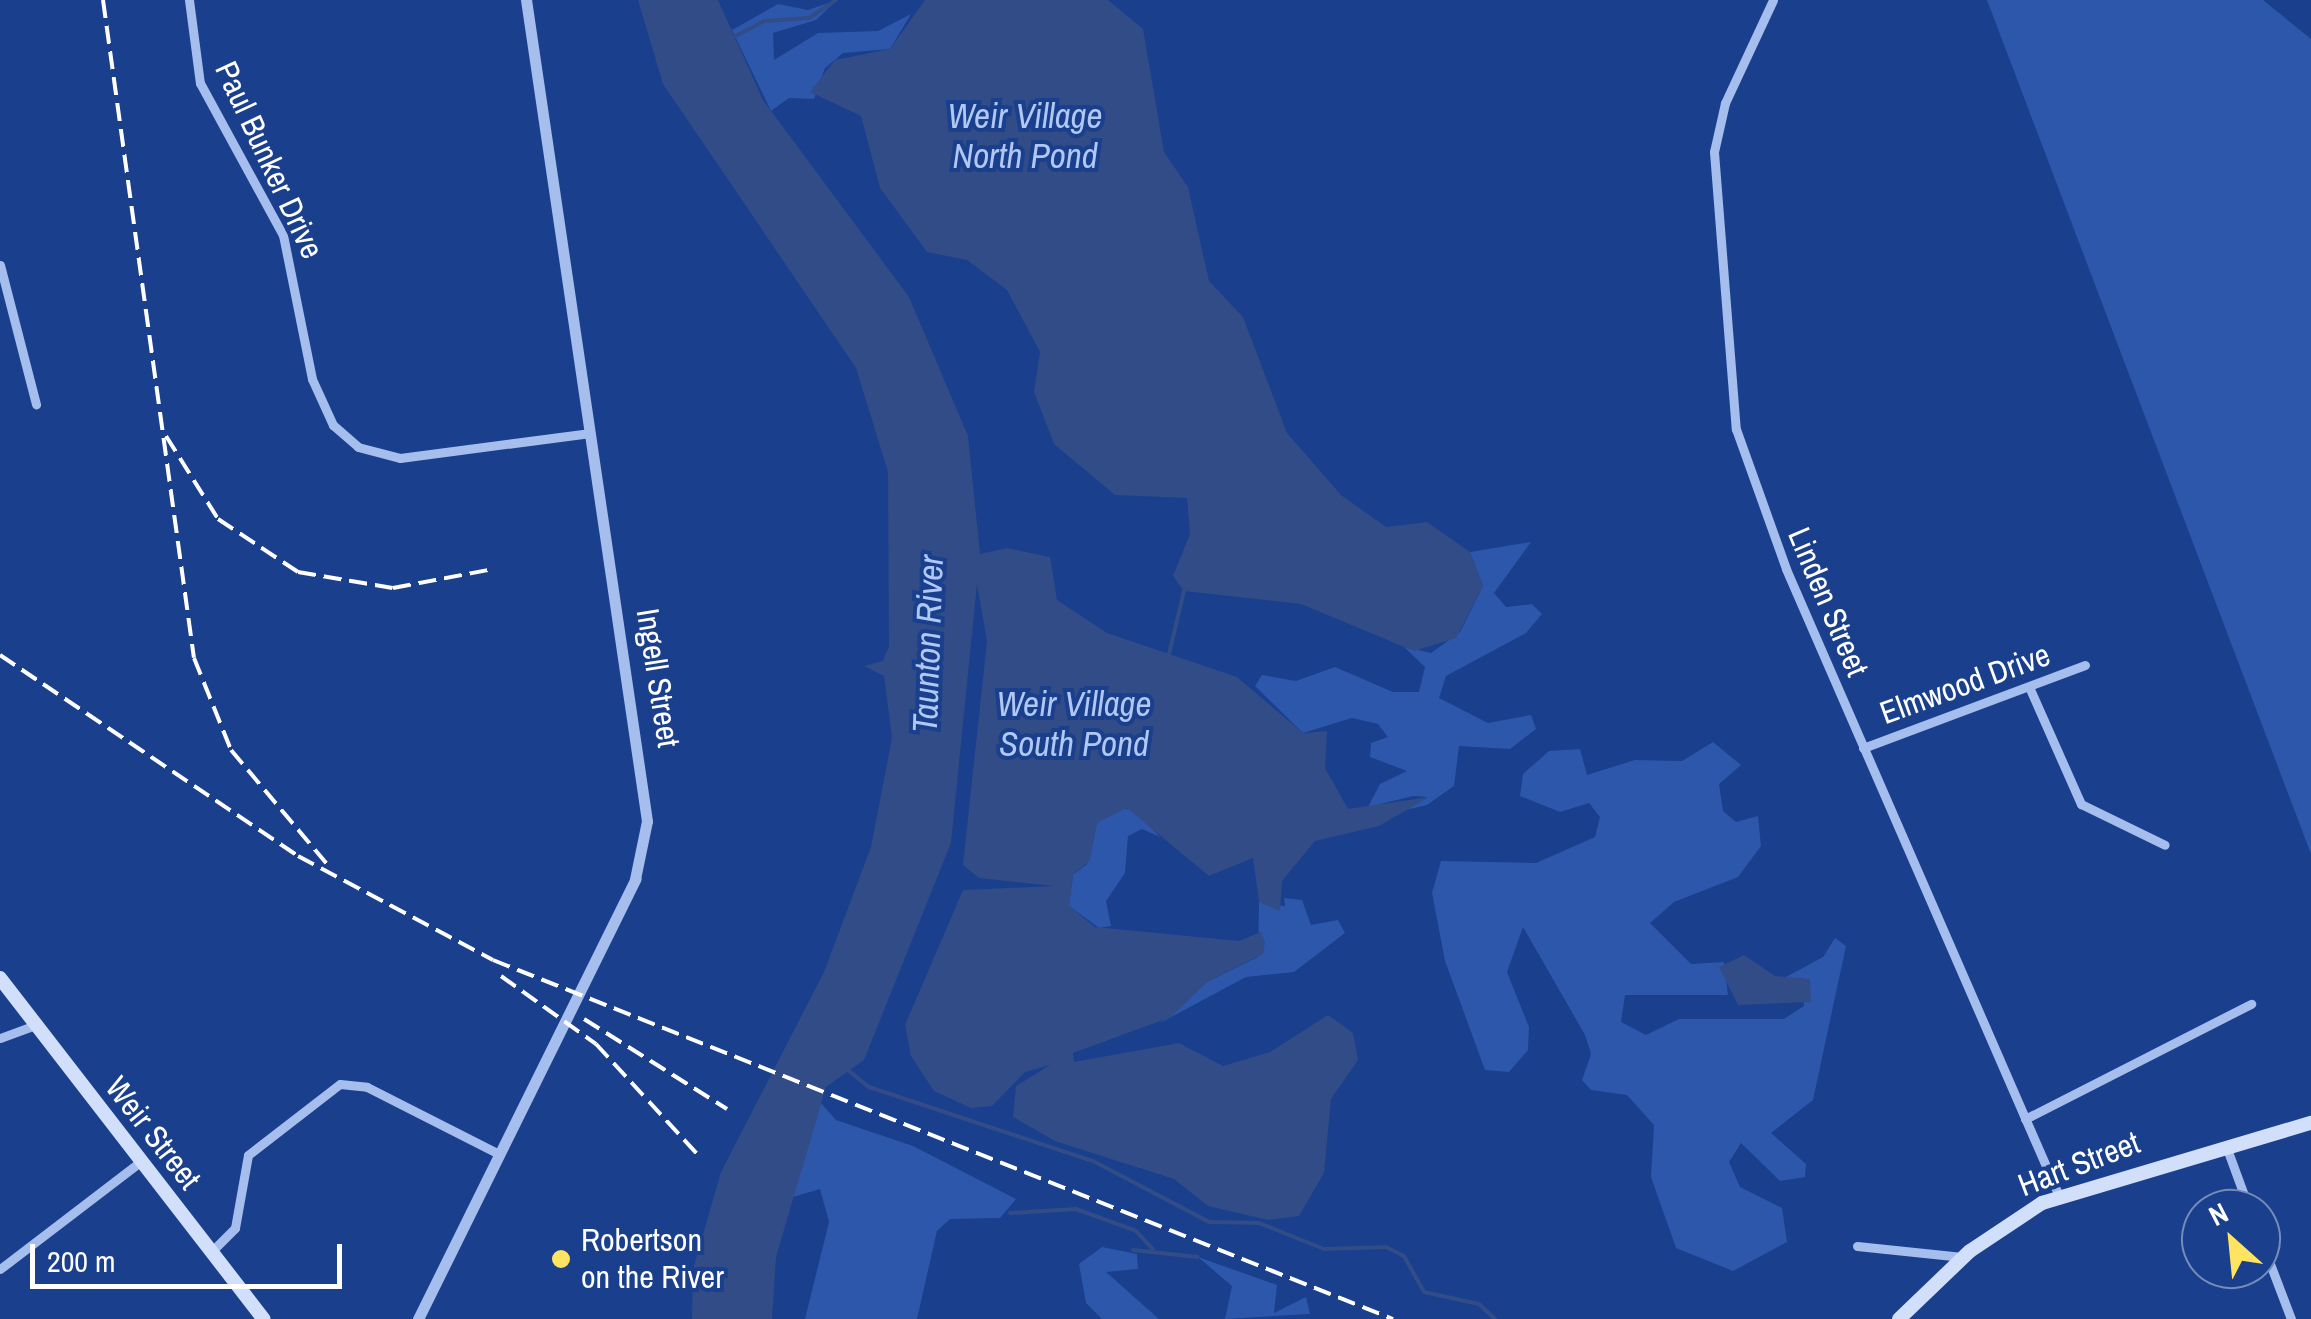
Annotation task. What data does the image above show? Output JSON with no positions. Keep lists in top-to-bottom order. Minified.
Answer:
{"streets":{"main road":["Weir Street","Hart Street"],"street":["Paul Bunker Drive","Linden Street","Ingell Street","Elmwood Drive"]},"crossings":[["Paul Bunker Drive","Ingell Street"],["Linden Street","Elmwood Drive"],["Linden Street","Hart Street"]],"water":["Weir Village North Pond","Taunton River","Weir Village South Pond"],"places":["Robertson on the River"],"scale_bar":"200 m","north":"top left"}
